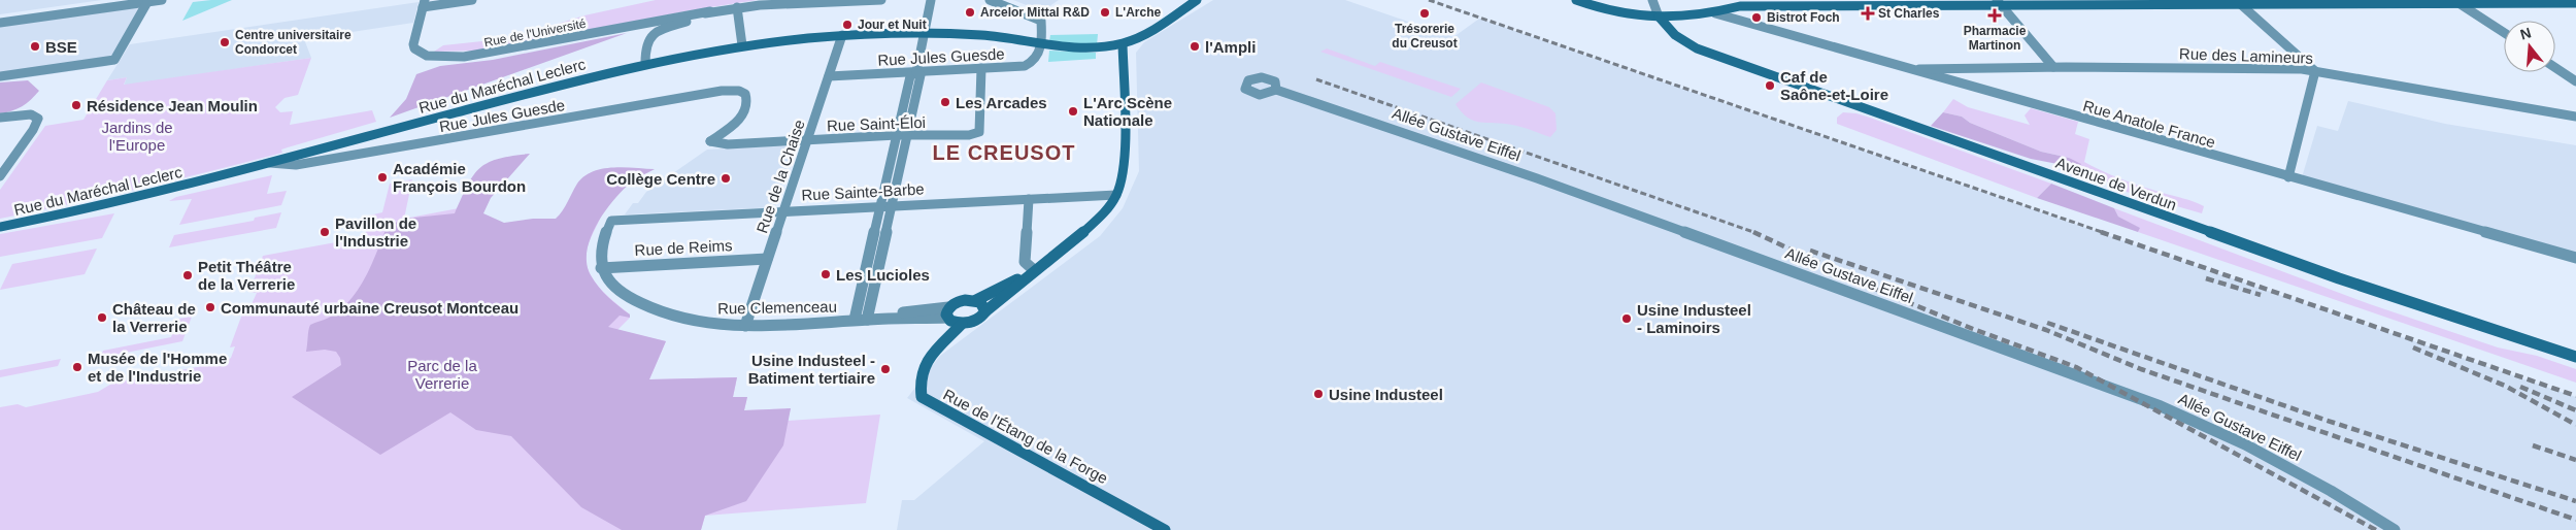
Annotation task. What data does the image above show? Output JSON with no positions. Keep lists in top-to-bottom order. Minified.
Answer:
{"streets":{"main road":["Rue du Maréchal Leclerc","Avenue de Verdun","Rue Clemenceau","Rue de l'Étang de la Forge"],"street":["Rue de l'Université","Rue des Lamineurs","Rue Jules Guesde","Rue Saint-Éloi","Rue Anatole France","Allée Gustave Eiffel","Rue de la Chaise","Rue Sainte-Barbe","Rue de Reims"]},"crossings":[["Rue des Lamineurs","Rue Anatole France"],["Rue Jules Guesde","Rue du Maréchal Leclerc"],["Rue Jules Guesde","Rue Saint-Éloi"],["Rue Jules Guesde","Rue de la Chaise"],["Rue du Maréchal Leclerc","Rue de la Chaise"],["Rue du Maréchal Leclerc","Rue Clemenceau"],["Rue Saint-Éloi","Rue de la Chaise"],["Rue de la Chaise","Rue Sainte-Barbe"],["Rue de la Chaise","Rue de Reims"],["Rue de la Chaise","Rue Clemenceau"],["Rue Sainte-Barbe","Rue de Reims"],["Rue Sainte-Barbe","Rue Clemenceau"],["Rue de Reims","Rue Clemenceau"],["Rue Clemenceau","Rue de l'Étang de la Forge"]],"districts":["LE CREUSOT"],"parks":["Jardins de l'Europe","Parc de la Verrerie"],"places":{"other":["Arcelor Mittal R&D","L'Arche","Trésorerie du Creusot","Bistrot Foch","Jour et Nuit","Centre universitaire Condorcet","BSE","l'Ampli","Caf de Saône-et-Loire","Les Arcades","Résidence Jean Moulin","L'Arc Scène Nationale","Académie François Bourdon","Collège Centre","Pavillon de l'Industrie","Les Lucioles","Petit Théâtre de la Verrerie","Communauté urbaine Creusot Montceau","Château de la Verrerie","Usine Industeel - Laminoirs","Musée de l'Homme et de l'Industrie","Usine Industeel - Batiment tertiaire","Usine Industeel"],"health":["St Charles","Pharmacie Martinon"]},"north":"top"}
